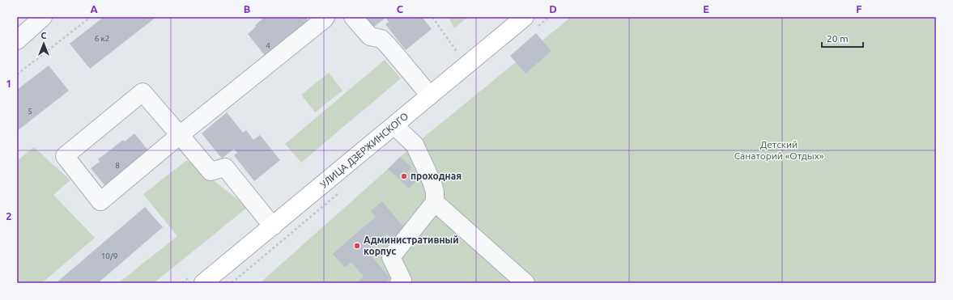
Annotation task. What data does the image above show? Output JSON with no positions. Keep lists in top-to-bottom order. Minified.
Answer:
{"streets":{"main road":["УЛИЦА ДЗЕРЖИНСКОГО"]},"parks":["Детский Санаторий «Отдых»"],"places":["проходная","Административный корпус"],"house_numbers":["6 к2","4","5","8","10/9"],"scale_bar":"20 m","north":"top","grid":{"columns":["A","B","C","D","E","F"],"rows":["1","2"]}}
